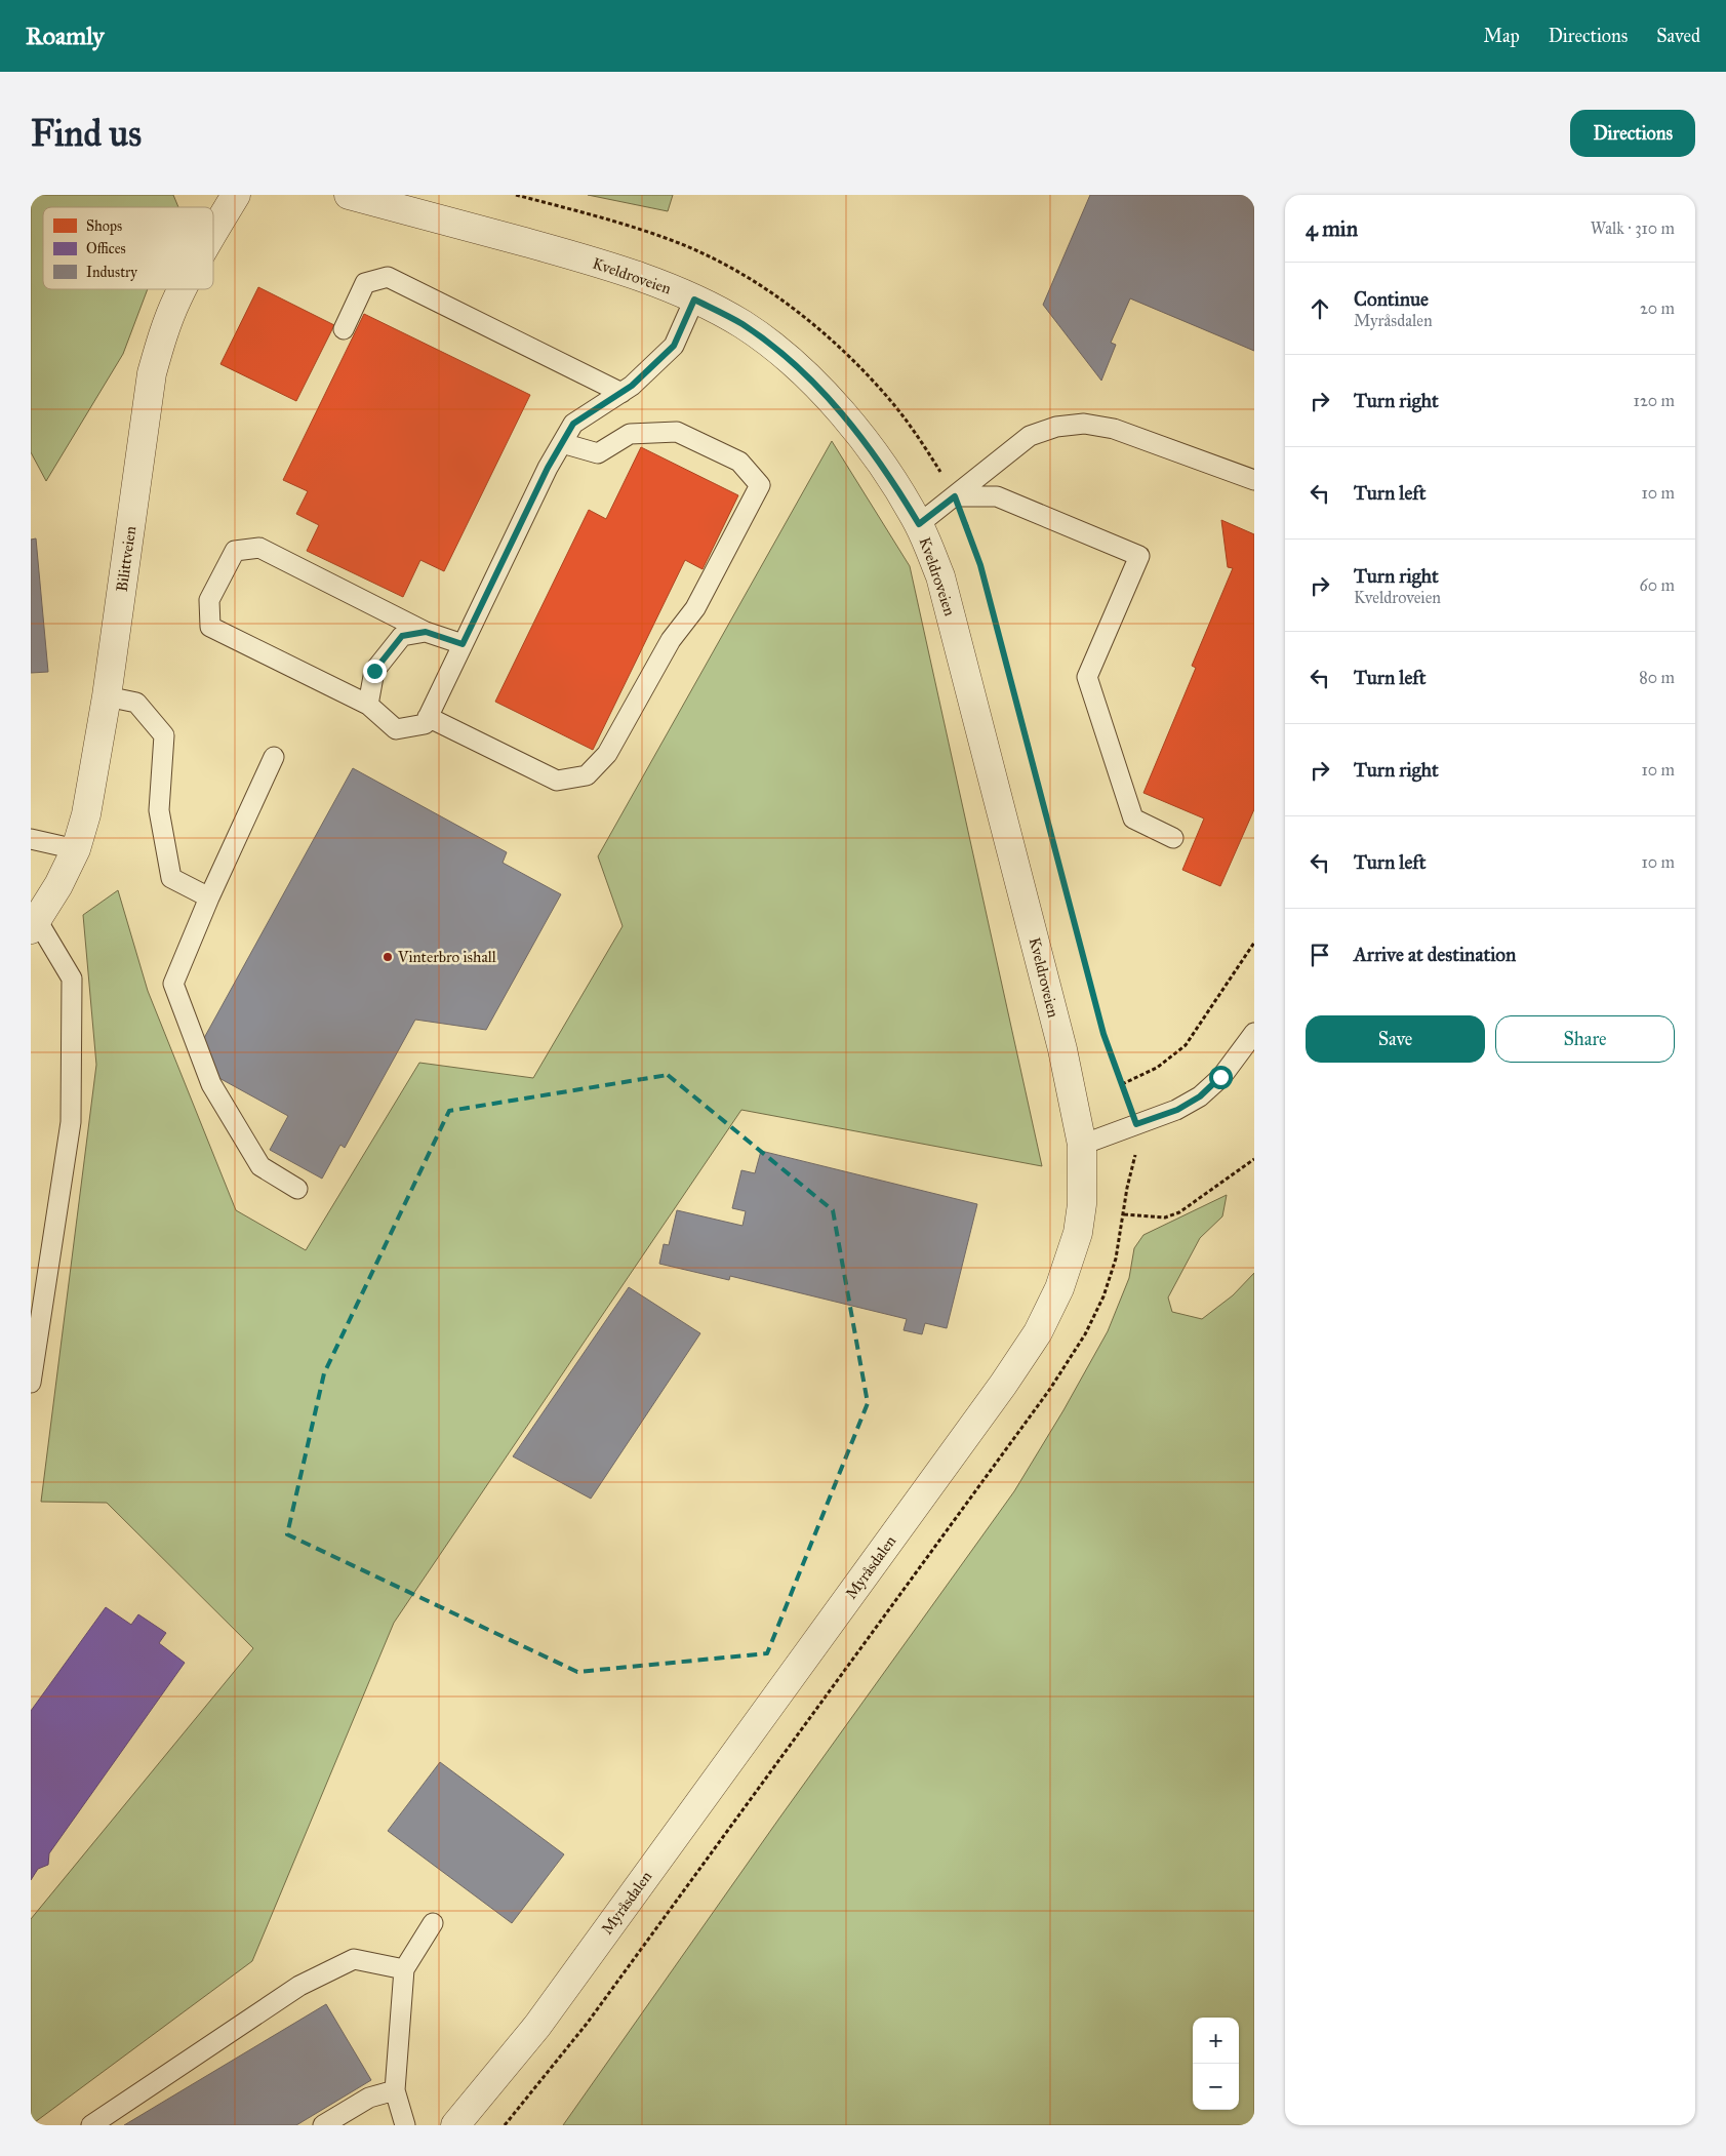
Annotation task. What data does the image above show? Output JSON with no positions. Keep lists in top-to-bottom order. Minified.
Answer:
{"streets":{"street":["Kveldroveien","Bilittveien","Myråsdalen"]},"crossings":[["Kveldroveien","Myråsdalen"]],"places":["Vinterbro ishall"],"legend":["Shops","Offices","Industry"],"page":{"header":"Roamly","nav":["Map","Directions","Saved"],"buttons":["Directions",["Save","Share"]],"title":"Find us","heading":["4 min","Walk · 310 m"],"list":[["Continue","Myråsdalen","20 m"],["Turn right","120 m"],["Turn left","10 m"],["Turn right","Kveldroveien","60 m"],["Turn left","80 m"],["Turn right","10 m"],["Turn left","10 m"],"Arrive at destination"],"map_buttons":["+","−"]}}
